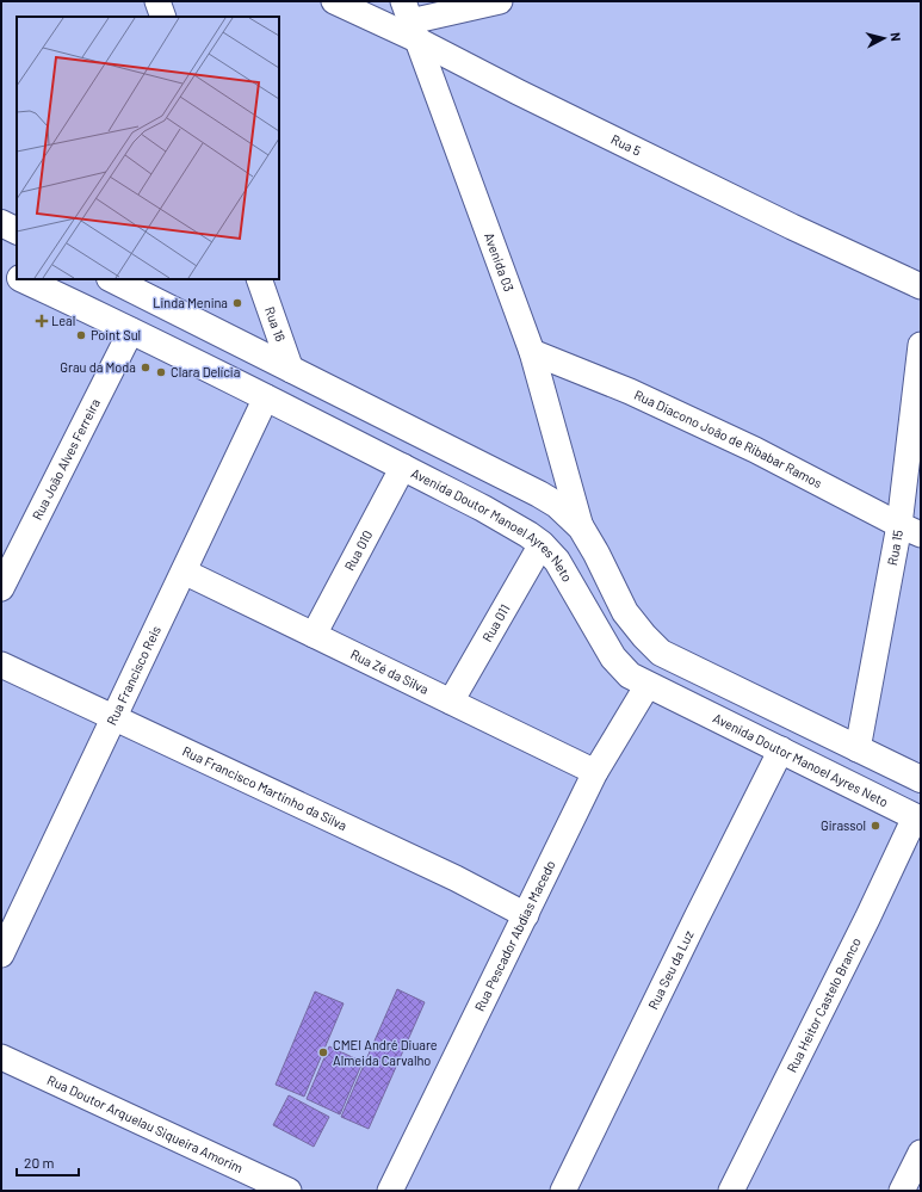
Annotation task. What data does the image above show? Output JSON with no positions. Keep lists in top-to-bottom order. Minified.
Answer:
{"streets":{"street":["Rua 5","Avenida 03","Rua 16","Rua Diacono João de Ribabar Ramos","Rua João Alves Ferreira","Avenida Doutor Manoel Ayres Neto","Rua 15","Rua 010","Rua 011","Rua Zé da Silva","Rua Francisco Reis","Rua Francisco Martinho da Silva","Rua Pescador Abdias Macedo","Rua Seu da Luz","Rua Heitor Castelo Branco","Rua Doutor Arquelau Siqueira Amorim"]},"crossings":[["Rua 5","Avenida 03"],["Avenida 03","Rua Diacono João de Ribabar Ramos"],["Rua Diacono João de Ribabar Ramos","Rua 15"],["Rua João Alves Ferreira","Avenida Doutor Manoel Ayres Neto"],["Avenida Doutor Manoel Ayres Neto","Rua 010"],["Avenida Doutor Manoel Ayres Neto","Rua 011"],["Avenida Doutor Manoel Ayres Neto","Rua Francisco Reis"],["Avenida Doutor Manoel Ayres Neto","Rua Pescador Abdias Macedo"],["Avenida Doutor Manoel Ayres Neto","Rua Seu da Luz"],["Avenida Doutor Manoel Ayres Neto","Rua Heitor Castelo Branco"],["Rua 010","Rua Zé da Silva"],["Rua 011","Rua Zé da Silva"],["Rua Zé da Silva","Rua Francisco Reis"],["Rua Zé da Silva","Rua Pescador Abdias Macedo"],["Rua Francisco Reis","Rua Francisco Martinho da Silva"],["Rua Francisco Martinho da Silva","Rua Pescador Abdias Macedo"]],"places":{"other":["Linda Menina","Point Sul","Grau da Moda","Clara Delícia","Girassol","CMEI André Diuare Almeida Carvalho"],"health":["Leal"]},"scale_bar":"20 m","north":"right"}
